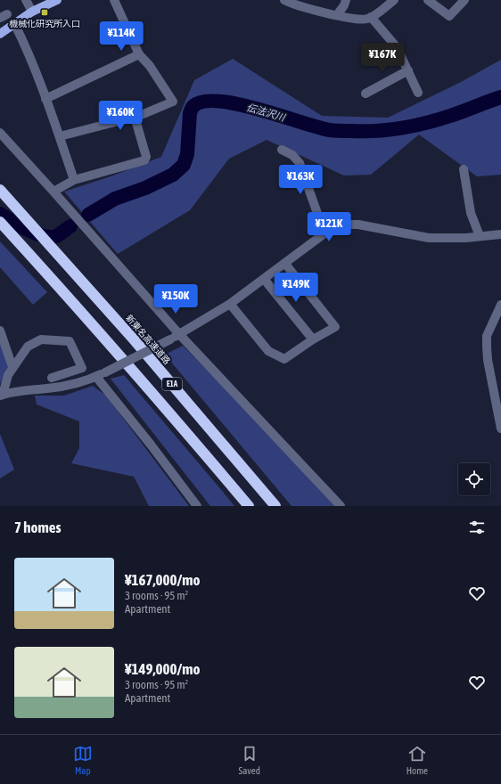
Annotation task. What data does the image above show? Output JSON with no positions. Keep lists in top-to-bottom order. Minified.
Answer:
{"streets":{"highway":["新東名高速道路","E1A"]},"water":["伝法沢川"],"places":{"transit":["機械化研究所入口"]},"page":{"price":["¥114K","¥167K","¥160K","¥163K","¥121K","¥149K","¥150K"],"heading":"7 homes","list":[{"name":"¥167,000/mo","note":"3 rooms · 95 m² · Apartment"},{"name":"¥149,000/mo","note":"3 rooms · 95 m² · Apartment"}],"tabs":["Map","Saved","Home"]}}
